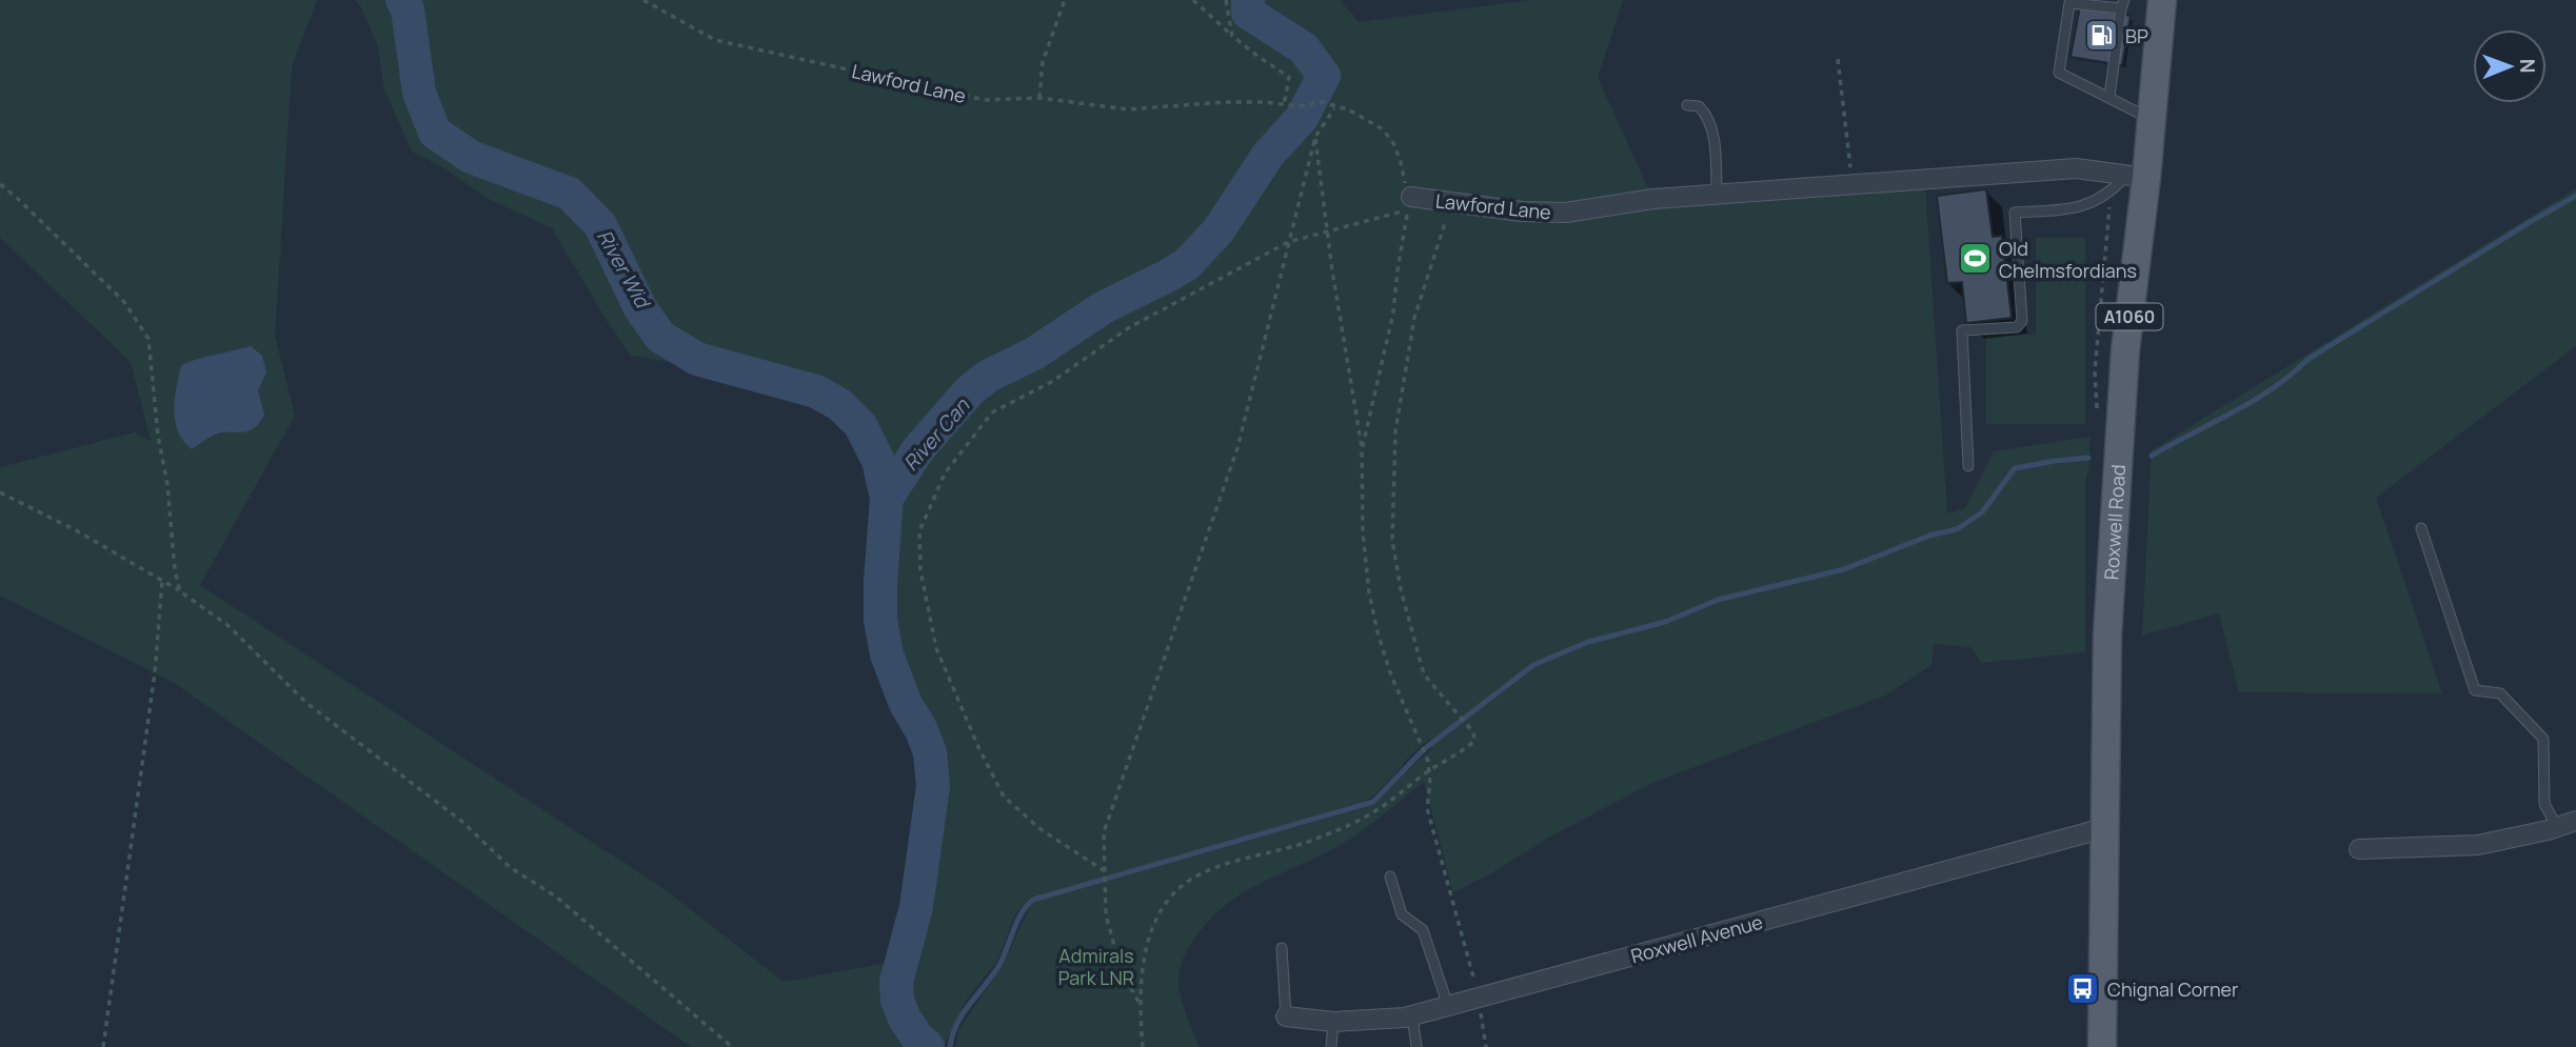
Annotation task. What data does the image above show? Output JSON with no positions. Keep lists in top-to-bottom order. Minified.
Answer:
{"streets":{"main road":["A1060","Roxwell Road"],"street":["Lawford Lane","Roxwell Avenue"]},"crossings":[["Lawford Lane","Roxwell Road"],["Roxwell Road","Roxwell Avenue"]],"water":["River Wid","River Can"],"parks":["Admirals Park LNR"],"places":{"fuel station":["BP"],"sports":["Old Chelmsfordians"],"bus stop":["Chignal Corner"]},"north":"right"}
